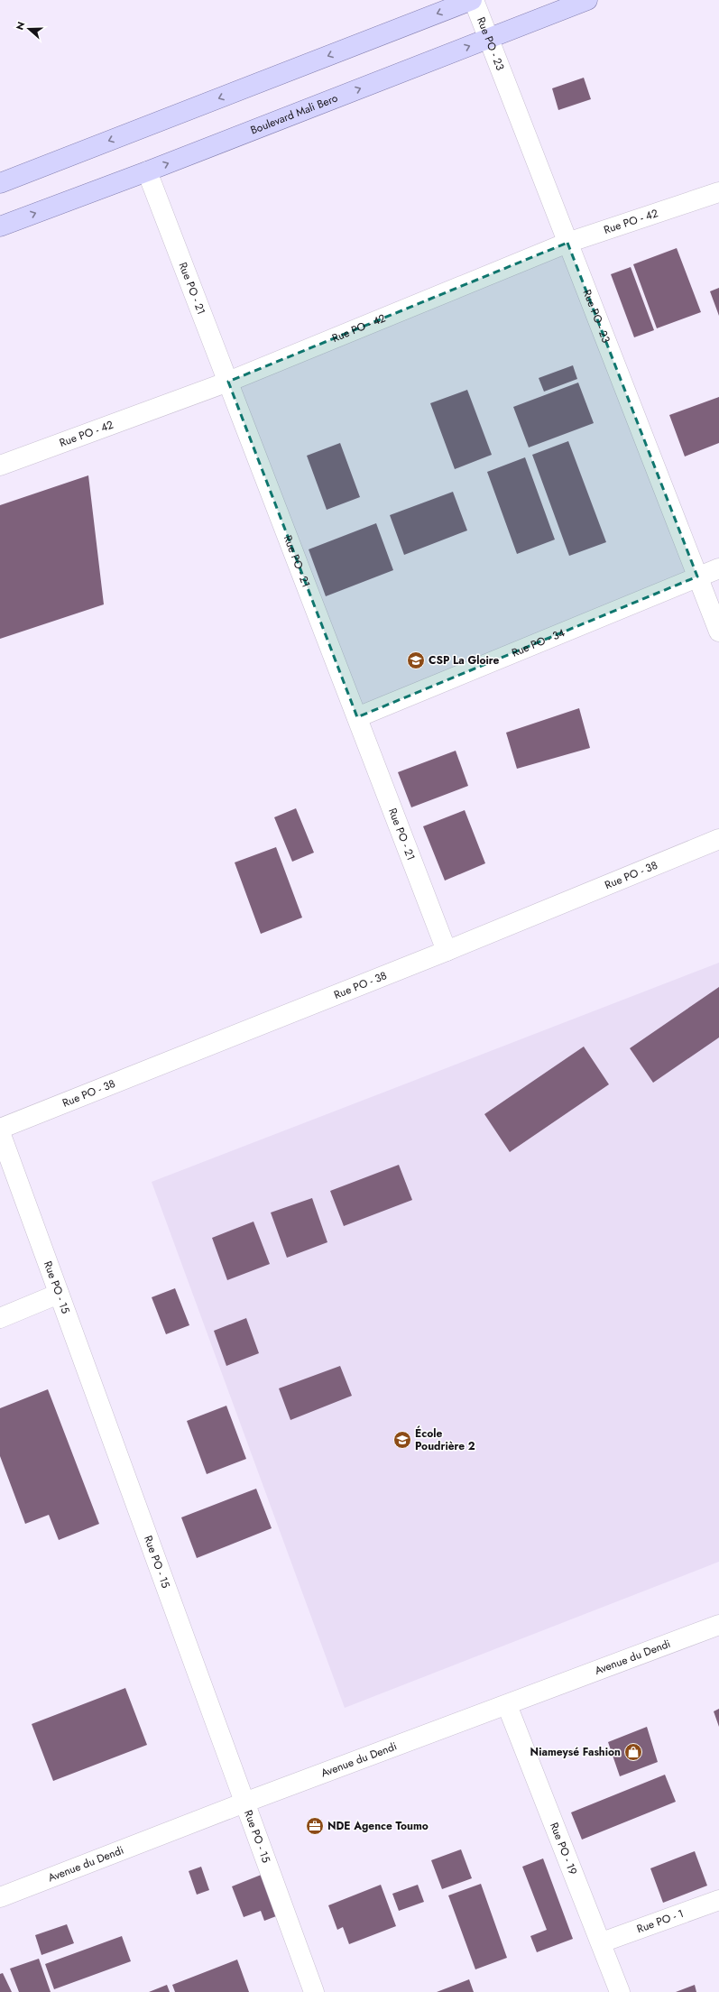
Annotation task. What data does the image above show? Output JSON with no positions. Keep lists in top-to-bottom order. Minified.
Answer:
{"streets":{"main road":["Boulevard Mali Bero"],"street":["Rue PO - 23","Rue PO - 42","Rue PO - 21","Rue PO - 34","Rue PO - 38","Rue PO - 15","Avenue du Dendi","Rue PO - 19","Rue PO - 1"]},"crossings":[["Rue PO - 23","Boulevard Mali Bero"],["Rue PO - 23","Rue PO - 42"],["Rue PO - 23","Rue PO - 34"],["Boulevard Mali Bero","Rue PO - 21"],["Rue PO - 42","Rue PO - 21"],["Rue PO - 21","Rue PO - 34"],["Rue PO - 21","Rue PO - 38"],["Rue PO - 15","Avenue du Dendi"],["Avenue du Dendi","Rue PO - 19"],["Rue PO - 19","Rue PO - 1"]],"places":{"school or university":["CSP La Gloire","École Poudrière 2"],"shop":["Niameysé Fashion"],"office":["NDE Agence Toumo"]},"north":"left"}
